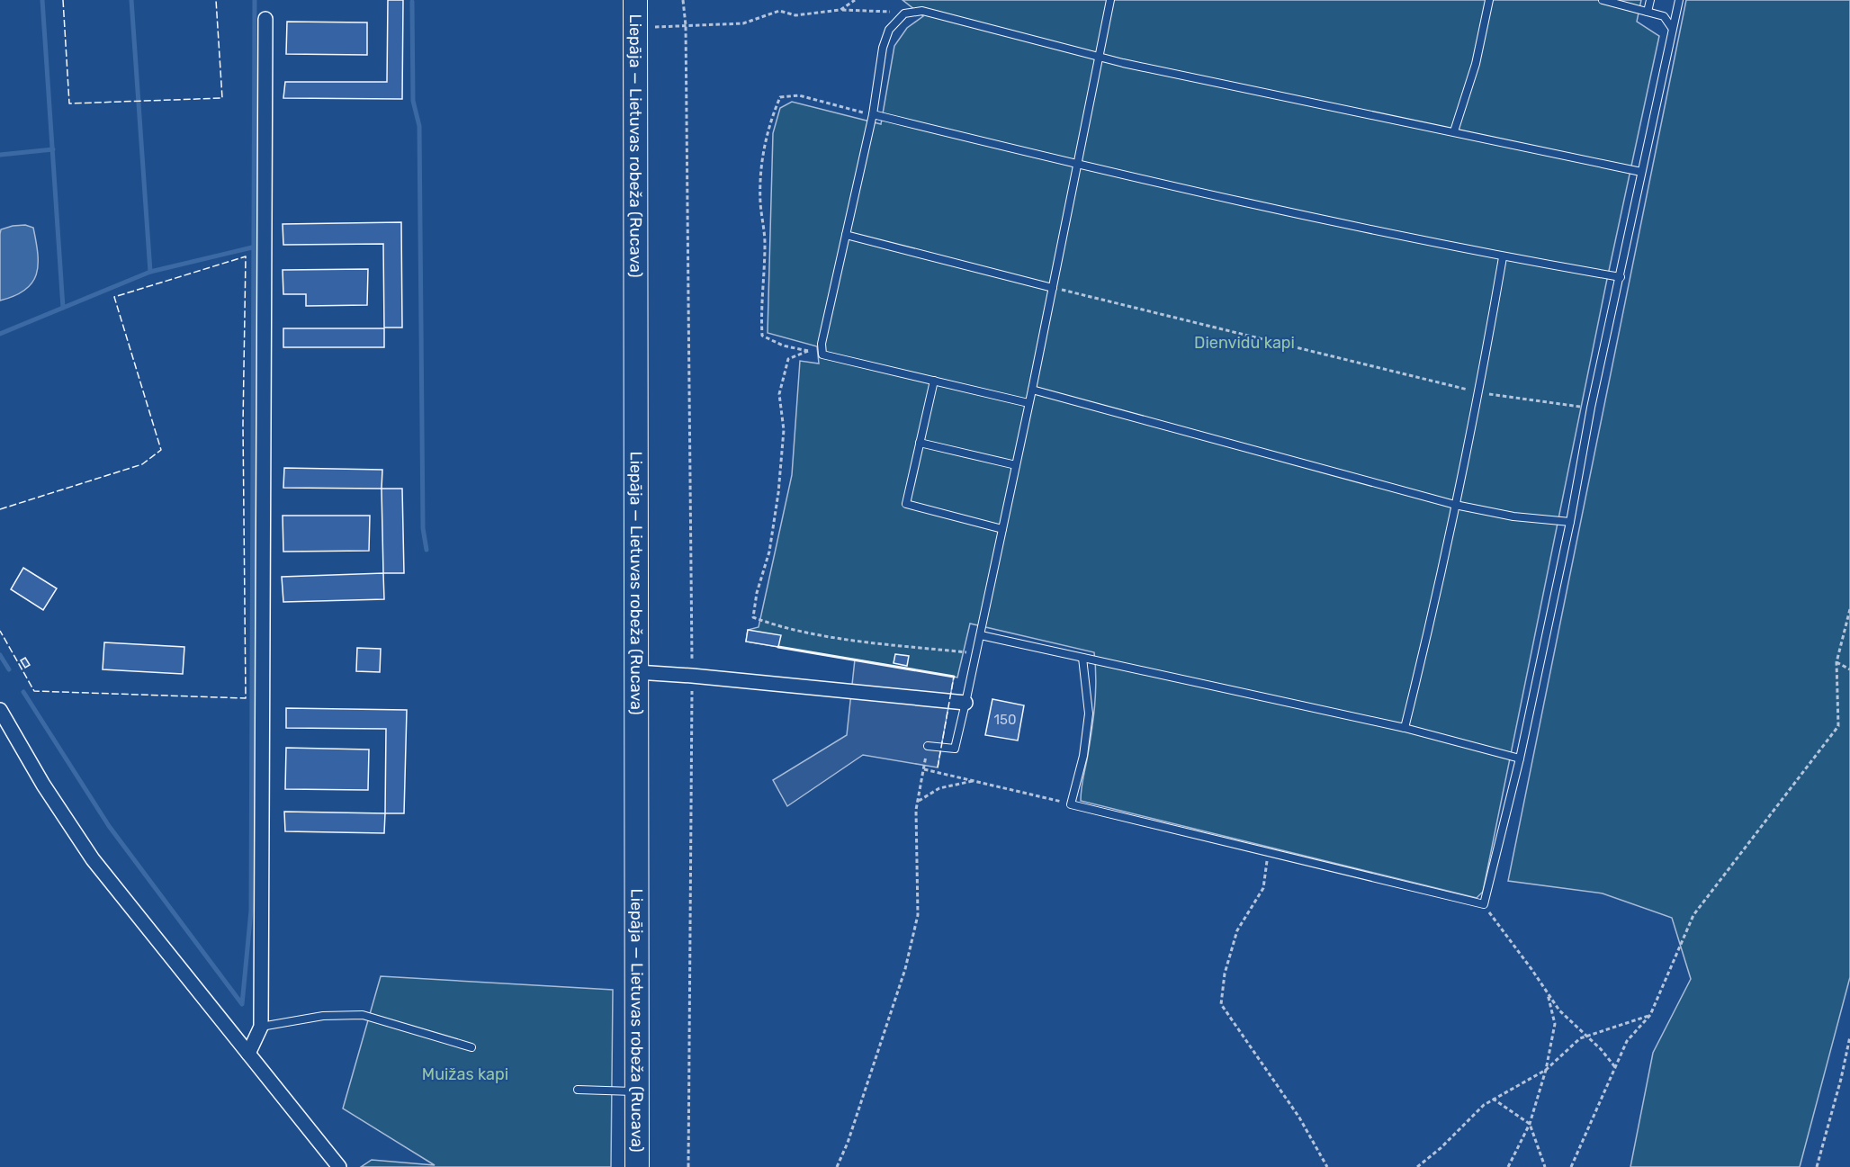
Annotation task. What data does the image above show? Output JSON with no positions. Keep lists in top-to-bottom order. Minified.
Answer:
{"streets":{"highway":["Liepāja — Lietuvas robeža (Rucava)"]},"parks":["Dienvidu kapi","Muižas kapi"],"house_numbers":["150"]}
